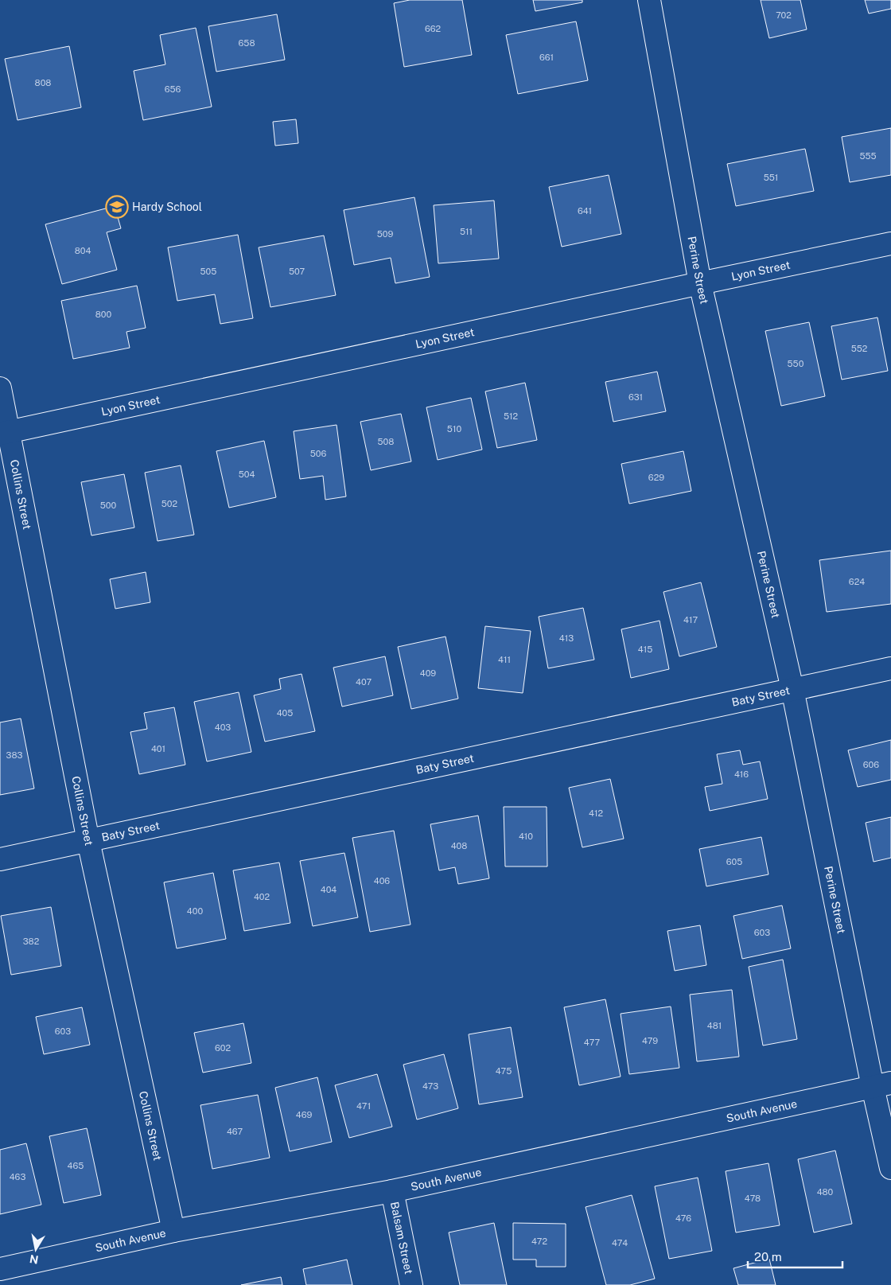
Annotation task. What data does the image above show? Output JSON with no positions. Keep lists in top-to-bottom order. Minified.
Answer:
{"streets":{"street":["Perine Street","Lyon Street","Collins Street","Baty Street","South Avenue","Balsam Street"]},"crossings":[["Perine Street","Lyon Street"],["Perine Street","Baty Street"],["Perine Street","South Avenue"],["Lyon Street","Collins Street"],["Collins Street","Baty Street"],["Collins Street","South Avenue"],["South Avenue","Balsam Street"]],"places":{"school or university":["Hardy School"]},"house_numbers":["702","662","658","661","808","656","555","551","641","511","509","804","505","507","800","552","550","631","512","510","508","506","504","629","502","500","624","417","413","415","411","409","407","405","403","401","383","606","416","412","410","408","605","406","404","402","400","603","382","481","603","479","477","602","475","473","471","469","467","465","463","480","478","476","472","474"],"scale_bar":"20 m","north":"bottom"}
